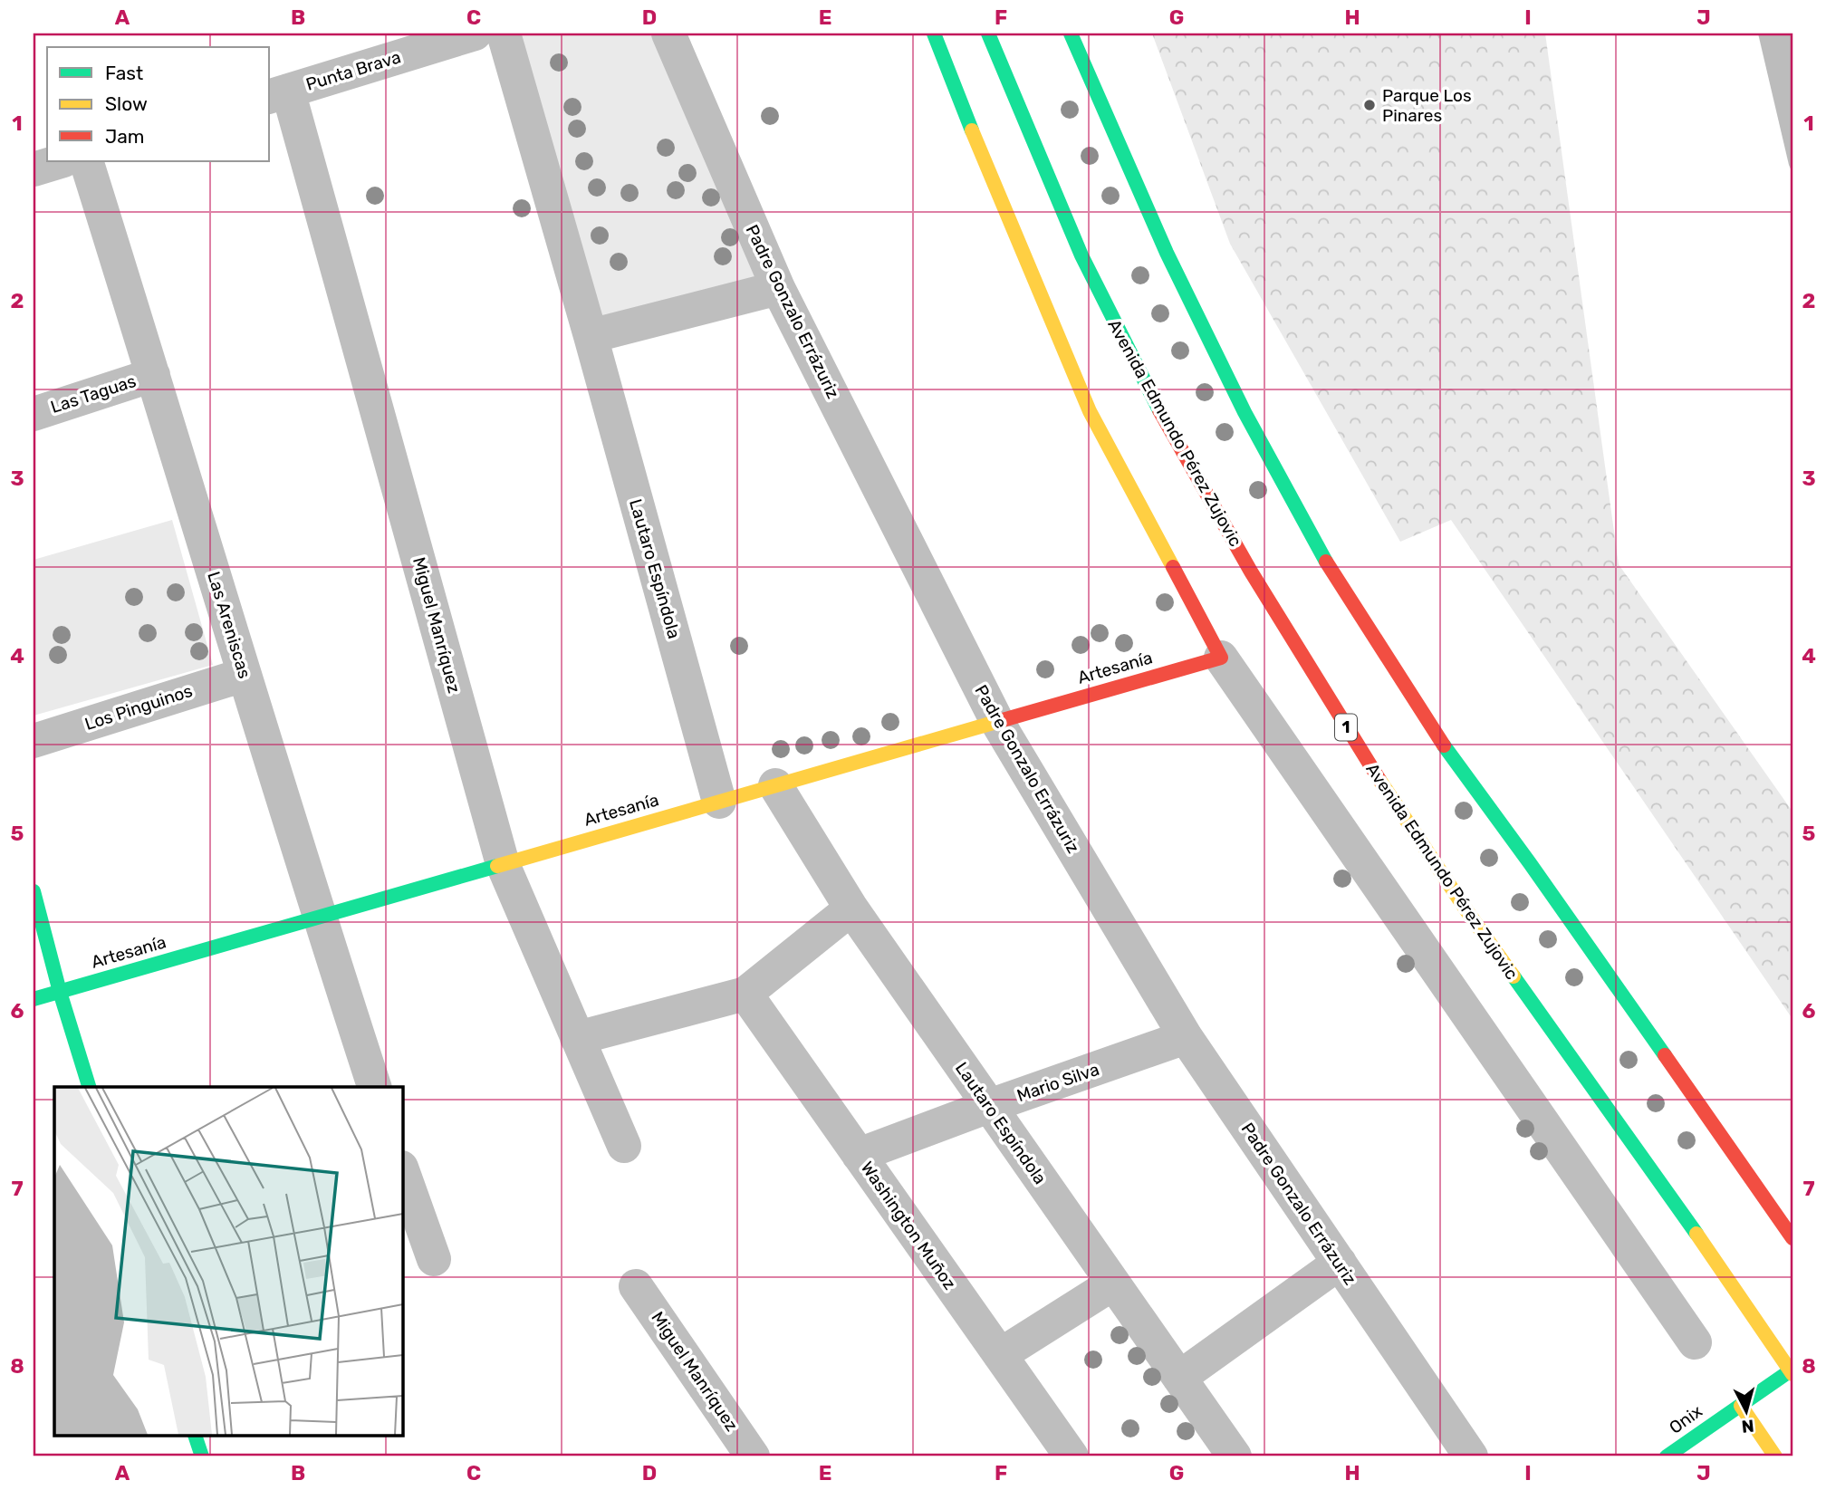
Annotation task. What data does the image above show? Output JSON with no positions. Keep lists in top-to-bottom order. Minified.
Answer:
{"streets":{"main road":["Avenida Edmundo Pérez Zujovic","Artesanía","1","Onix"],"street":["Punta Brava","Padre Gonzalo Errázuriz","Las Taguas","Lautaro Espíndola","Las Areniscas","Miguel Manríquez","Los Pinguinos","Mario Silva","Washington Muñoz"]},"crossings":[["Punta Brava","Miguel Manríquez"],["Padre Gonzalo Errázuriz","Artesanía"],["Padre Gonzalo Errázuriz","Mario Silva"],["Las Taguas","Las Areniscas"],["Avenida Edmundo Pérez Zujovic","Onix"],["Lautaro Espíndola","Artesanía"],["Lautaro Espíndola","Mario Silva"],["Las Areniscas","Artesanía"],["Las Areniscas","Los Pinguinos"],["Miguel Manríquez","Artesanía"],["Mario Silva","Washington Muñoz"]],"places":["Parque Los Pinares"],"legend":["Fast","Slow","Jam"],"north":"bottom","grid":{"columns":["A","B","C","D","E","F","G","H","I","J"],"rows":["1","2","3","4","5","6","7","8"]}}
